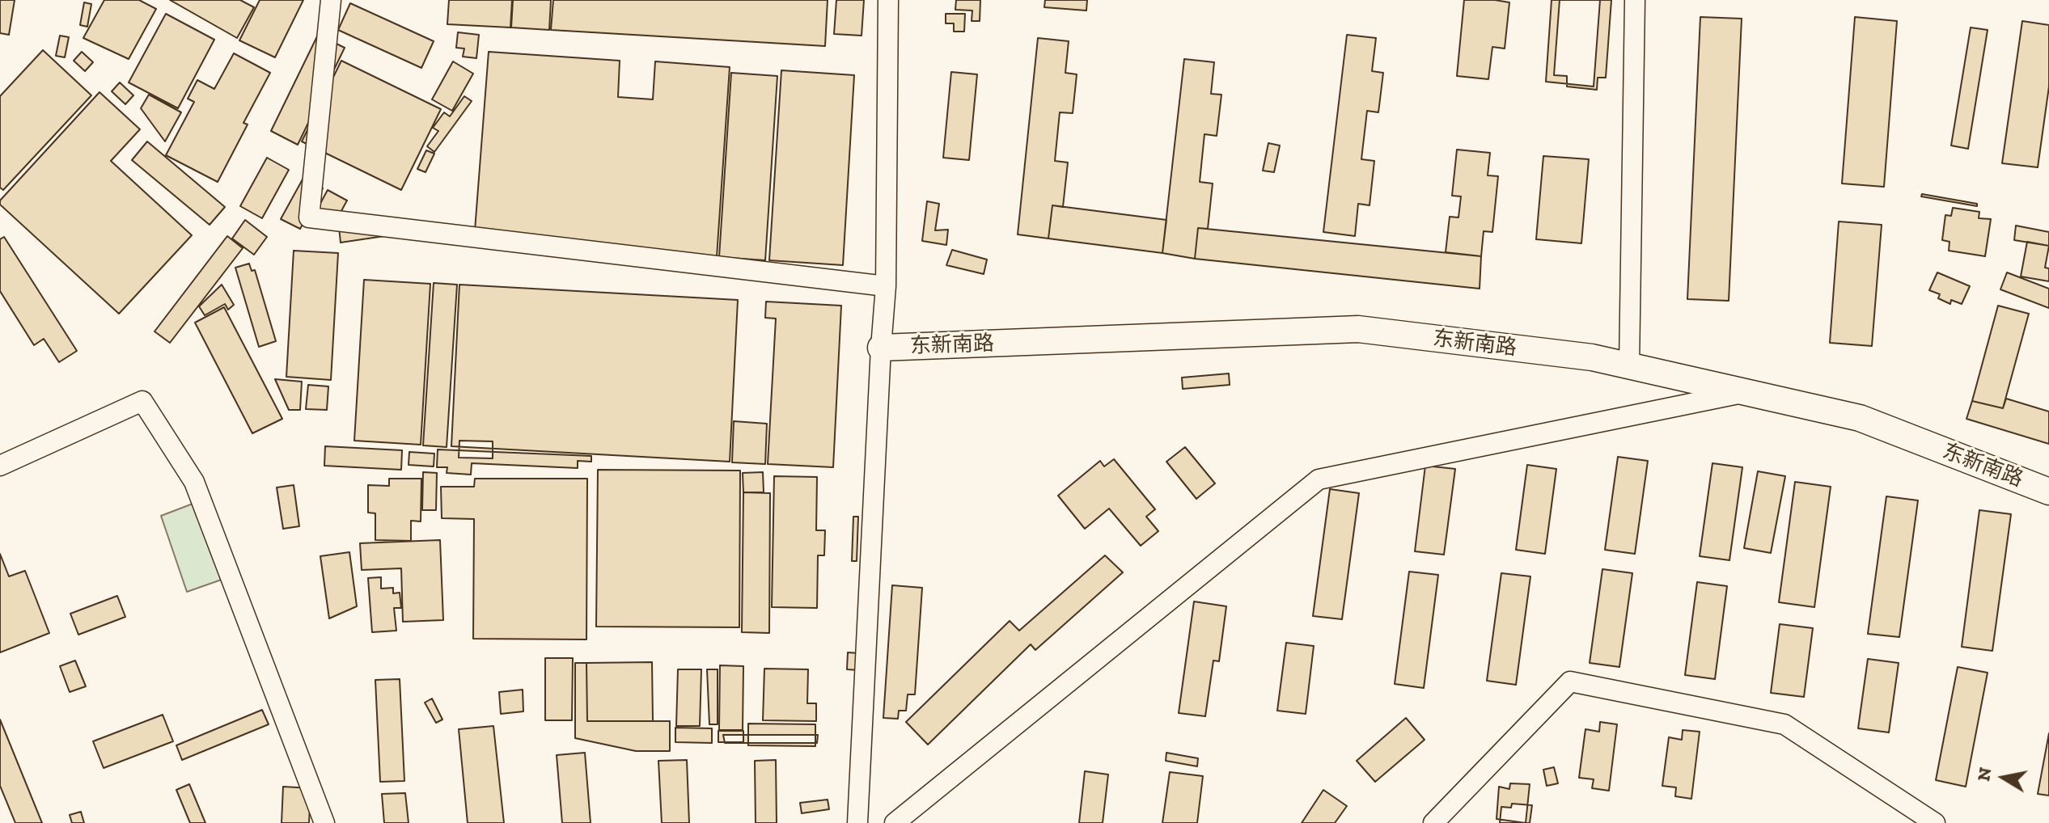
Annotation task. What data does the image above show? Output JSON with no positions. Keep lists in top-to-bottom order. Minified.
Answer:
{"streets":{"main road":["东新南路"]},"north":"left"}
